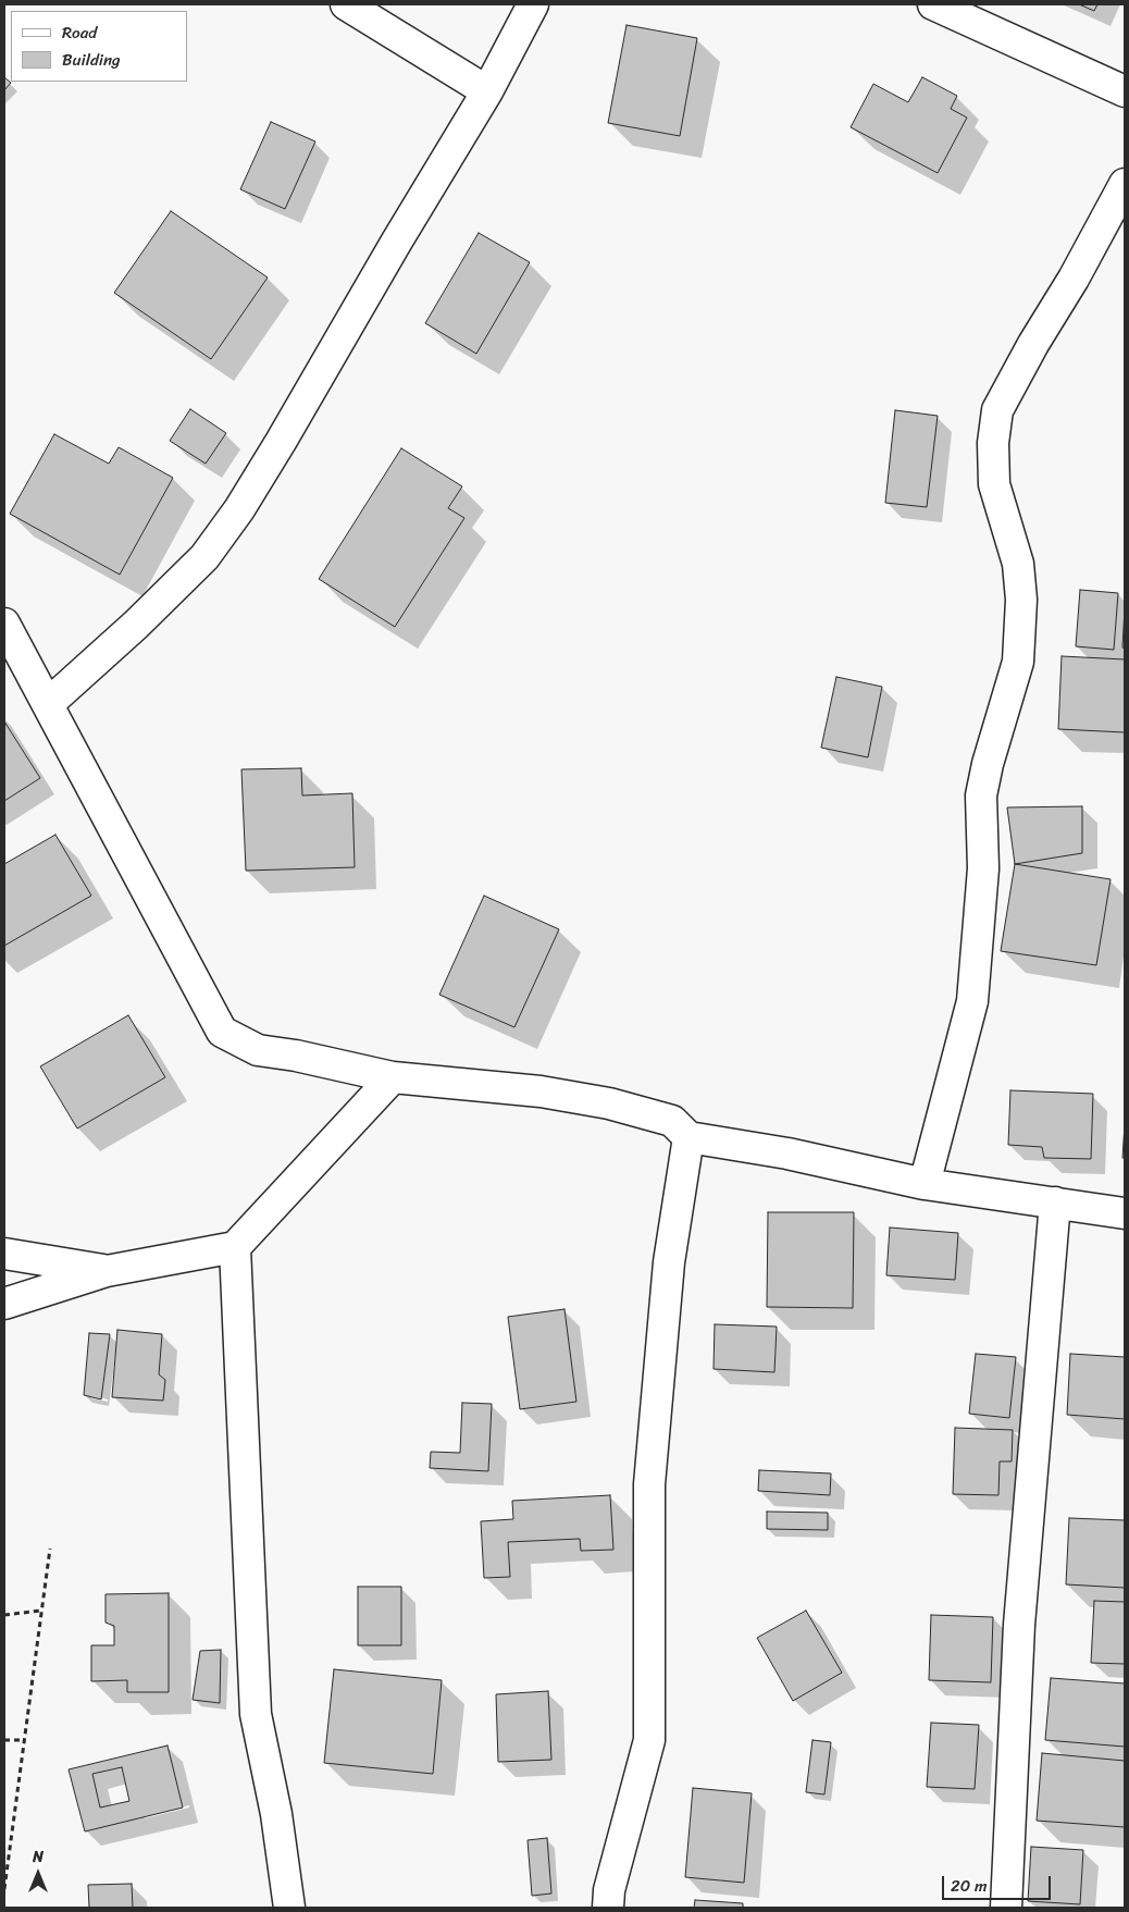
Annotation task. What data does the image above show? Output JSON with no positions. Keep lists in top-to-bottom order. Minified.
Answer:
{"legend":["Road","Building"],"scale_bar":"20 m","north":"top"}
